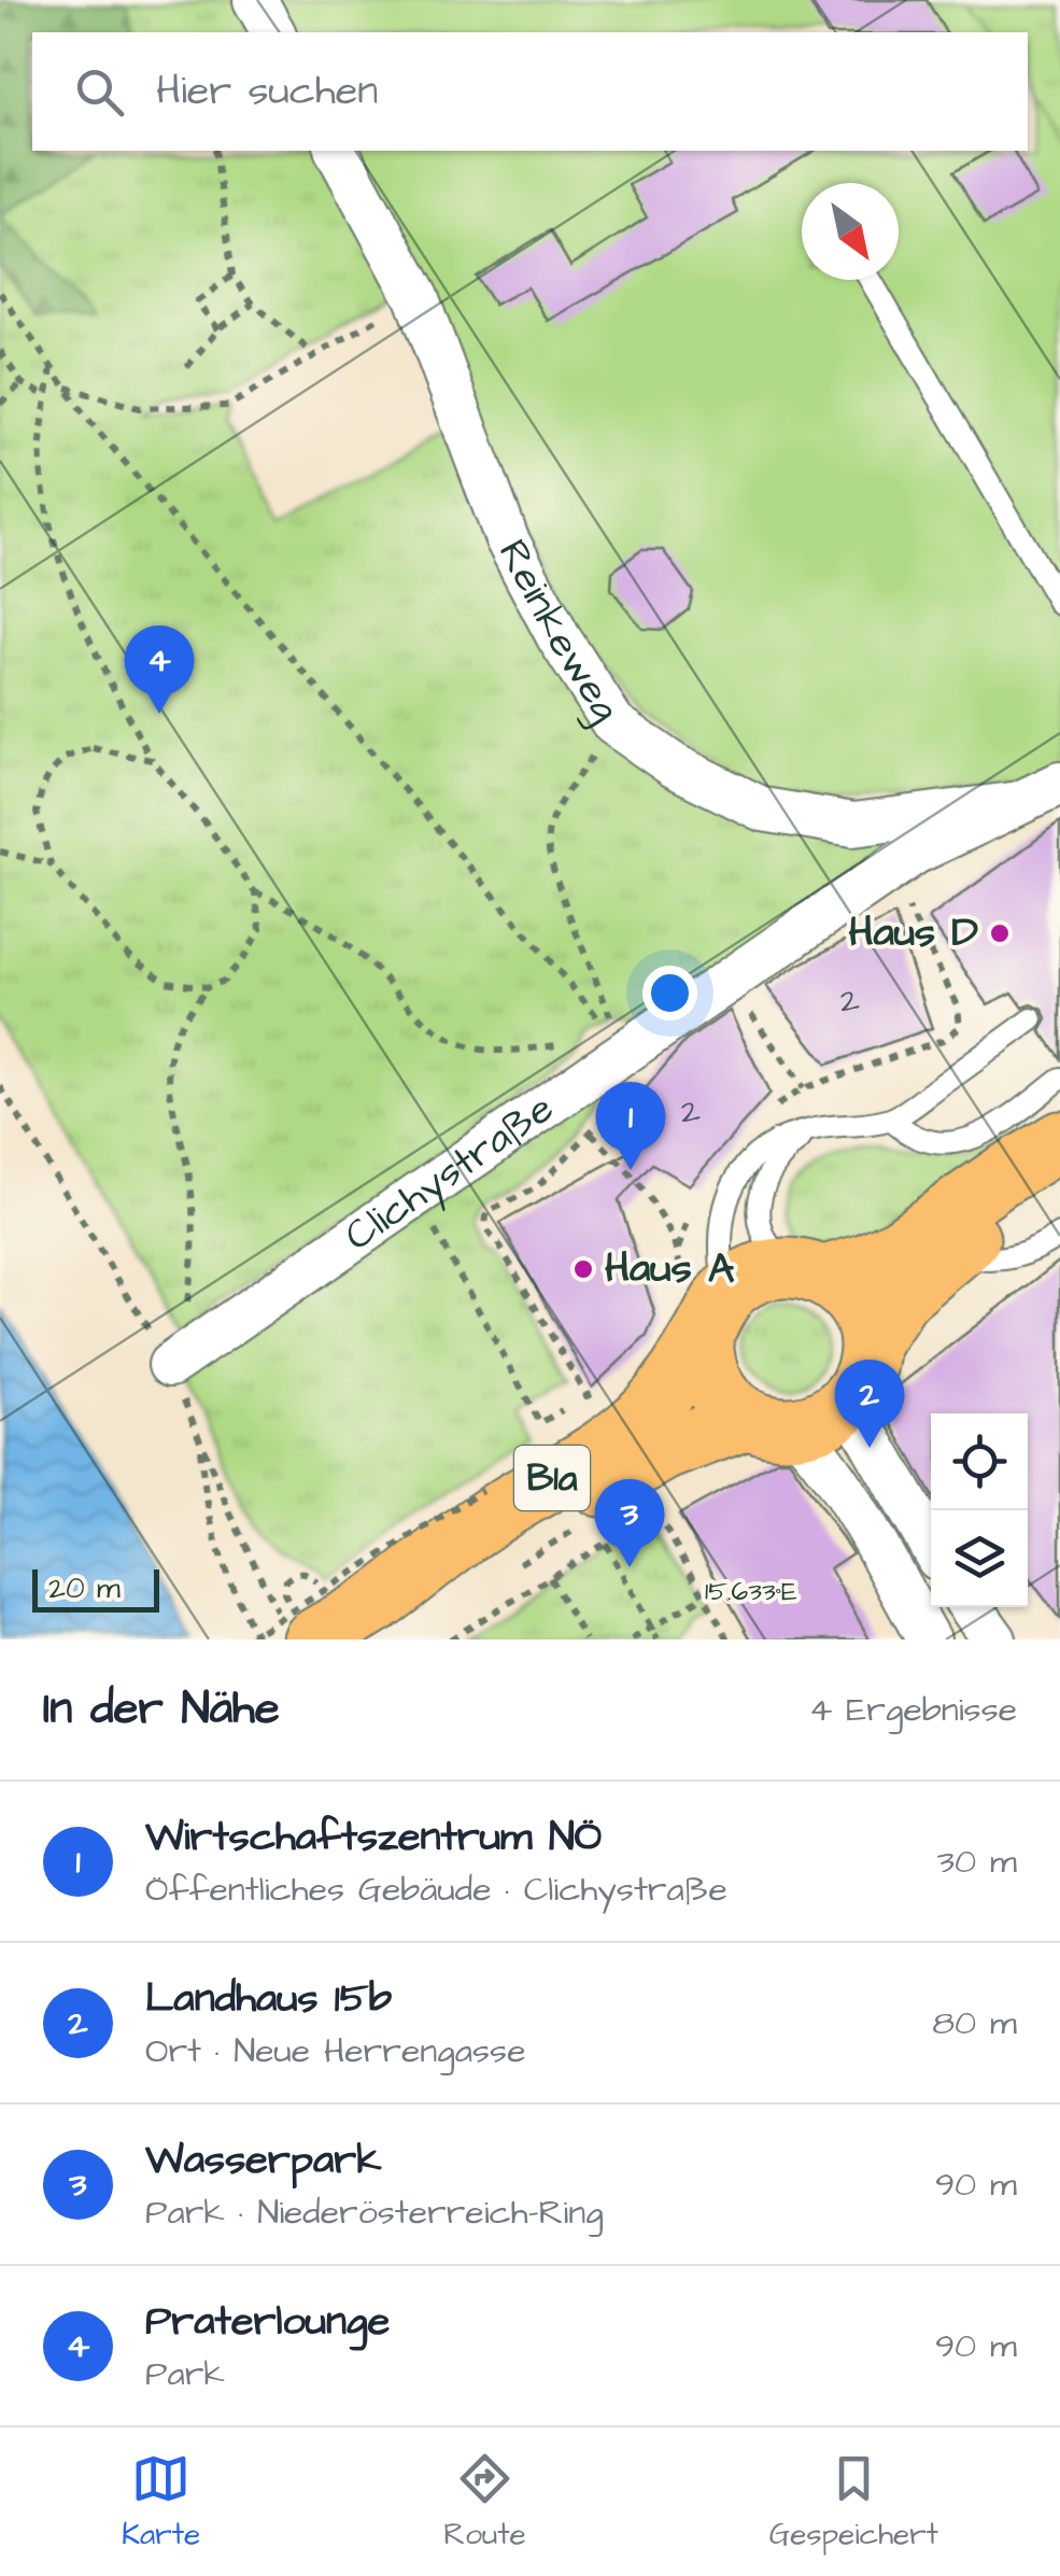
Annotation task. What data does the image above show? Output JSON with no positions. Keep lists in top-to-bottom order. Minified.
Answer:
{"streets":{"main road":["B1a"],"street":["Reinkeweg","Clichystraße"]},"crossings":[["Reinkeweg","Clichystraße"]],"places":["Haus D","Haus A"],"house_numbers":["2","2"],"scale_bar":"20 m","north":"bottom right","page":{"search":"Hier suchen","pins":["4","1","2","3"],"scale":"20 m","heading":["In der Nähe","4 Ergebnisse"],"list":[{"mark":"1","name":"Wirtschaftszentrum NÖ","note":"Öffentliches Gebäude · Clichystraße","value":"30 m"},{"mark":"2","name":"Landhaus 15b","note":"Ort · Neue Herrengasse","value":"80 m"},{"mark":"3","name":"Wasserpark","note":"Park · Niederösterreich-Ring","value":"90 m"},{"mark":"4","name":"Praterlounge","note":"Park","value":"90 m"}],"nav":["Karte","Route","Gespeichert"]},"coordinates":["15.633°E"]}
